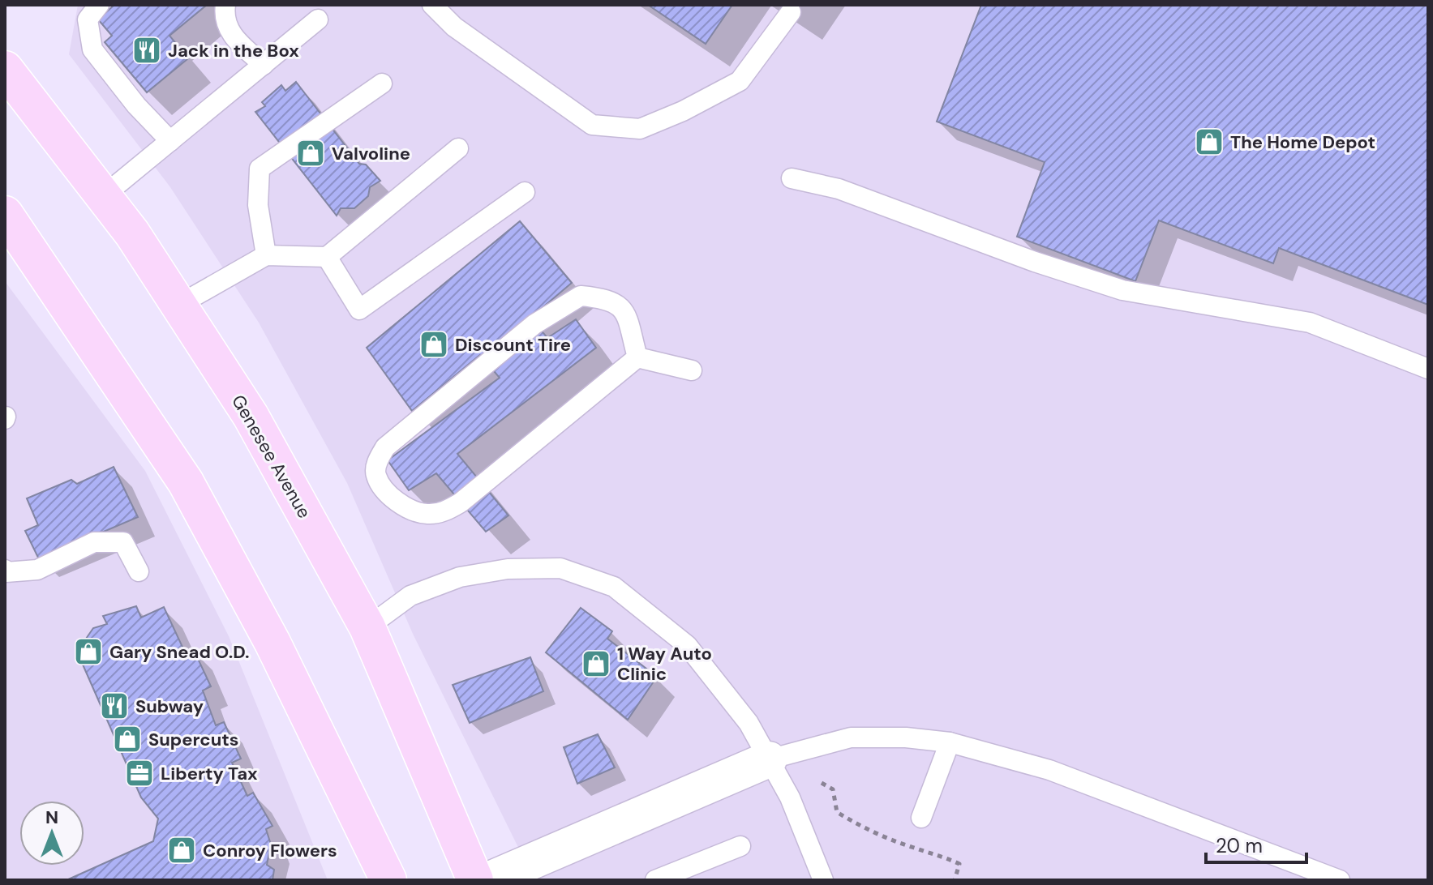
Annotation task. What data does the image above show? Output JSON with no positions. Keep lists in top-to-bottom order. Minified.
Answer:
{"streets":{"main road":["Genesee Avenue"]},"places":{"restaurant":["Jack in the Box","Subway"],"shop":["The Home Depot","Valvoline","Discount Tire","Gary Snead O.D.","1 Way Auto Clinic","Supercuts","Conroy Flowers"],"office":["Liberty Tax"]},"scale_bar":"20 m","north":"top"}
